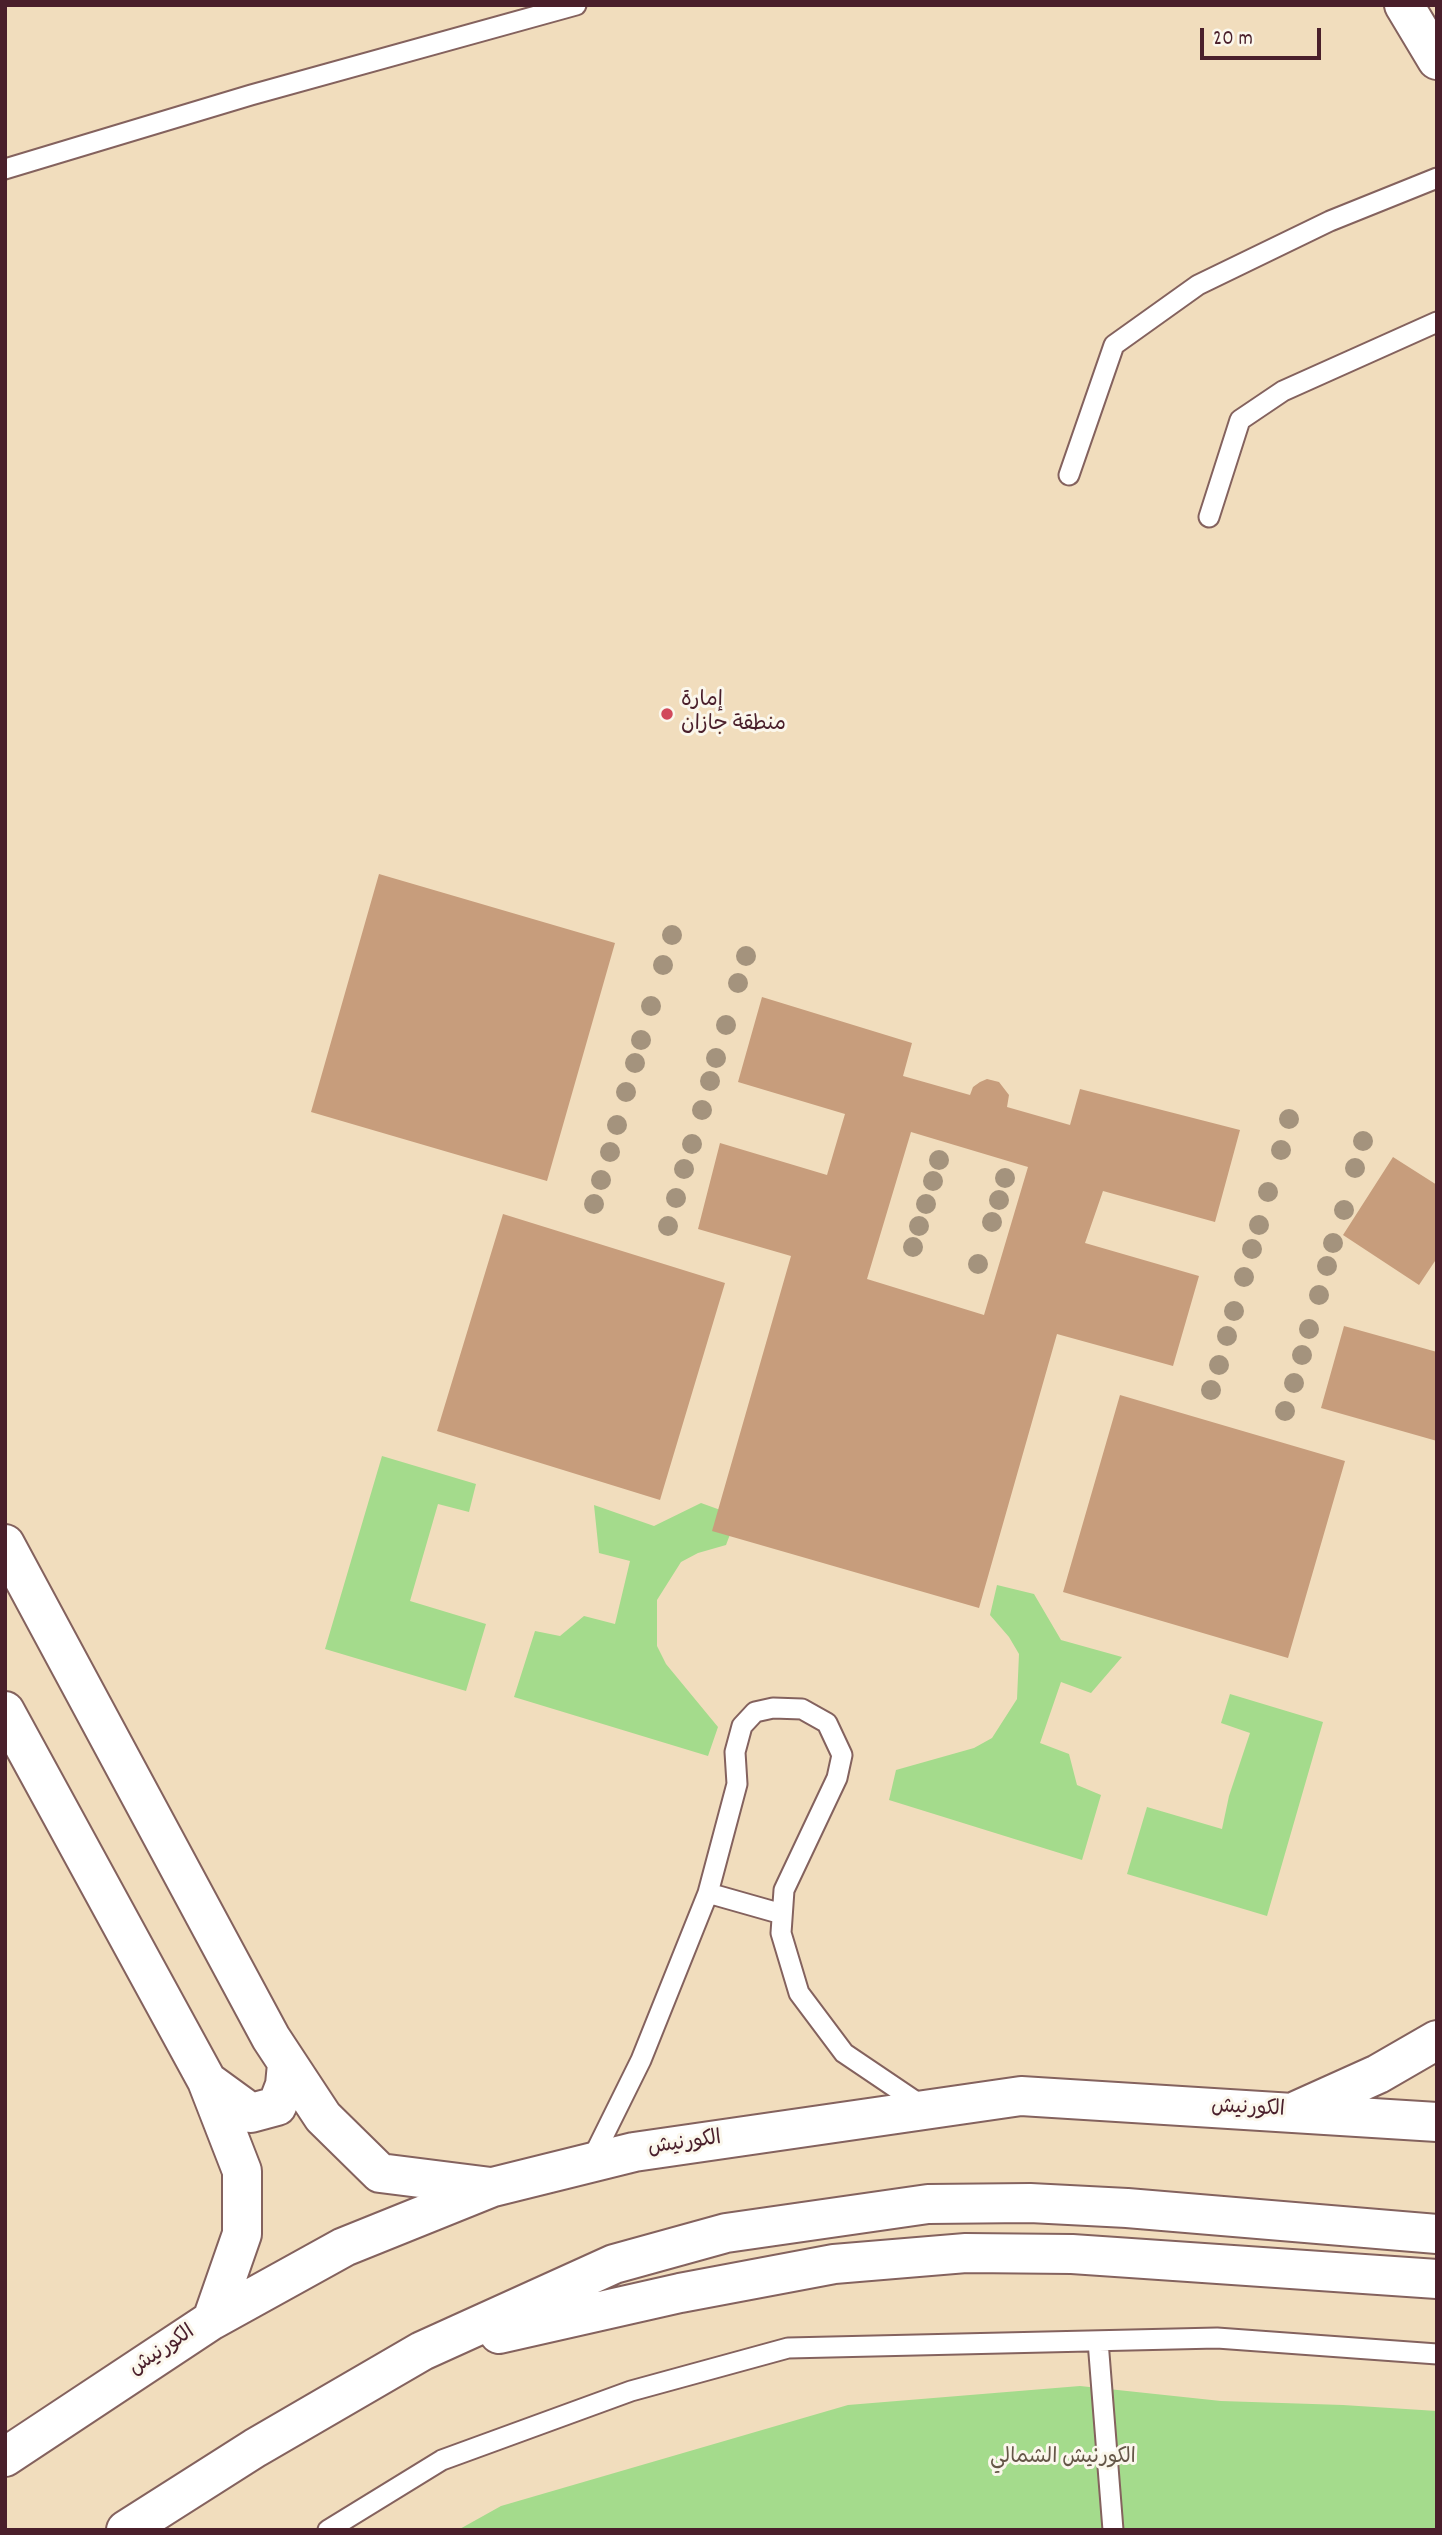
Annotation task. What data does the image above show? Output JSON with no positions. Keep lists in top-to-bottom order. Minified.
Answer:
{"streets":{"main road":["الكورنيش"]},"parks":["الكورنيش الشمالي"],"places":["إمارة منطقة جازان"],"scale_bar":"20 m"}
